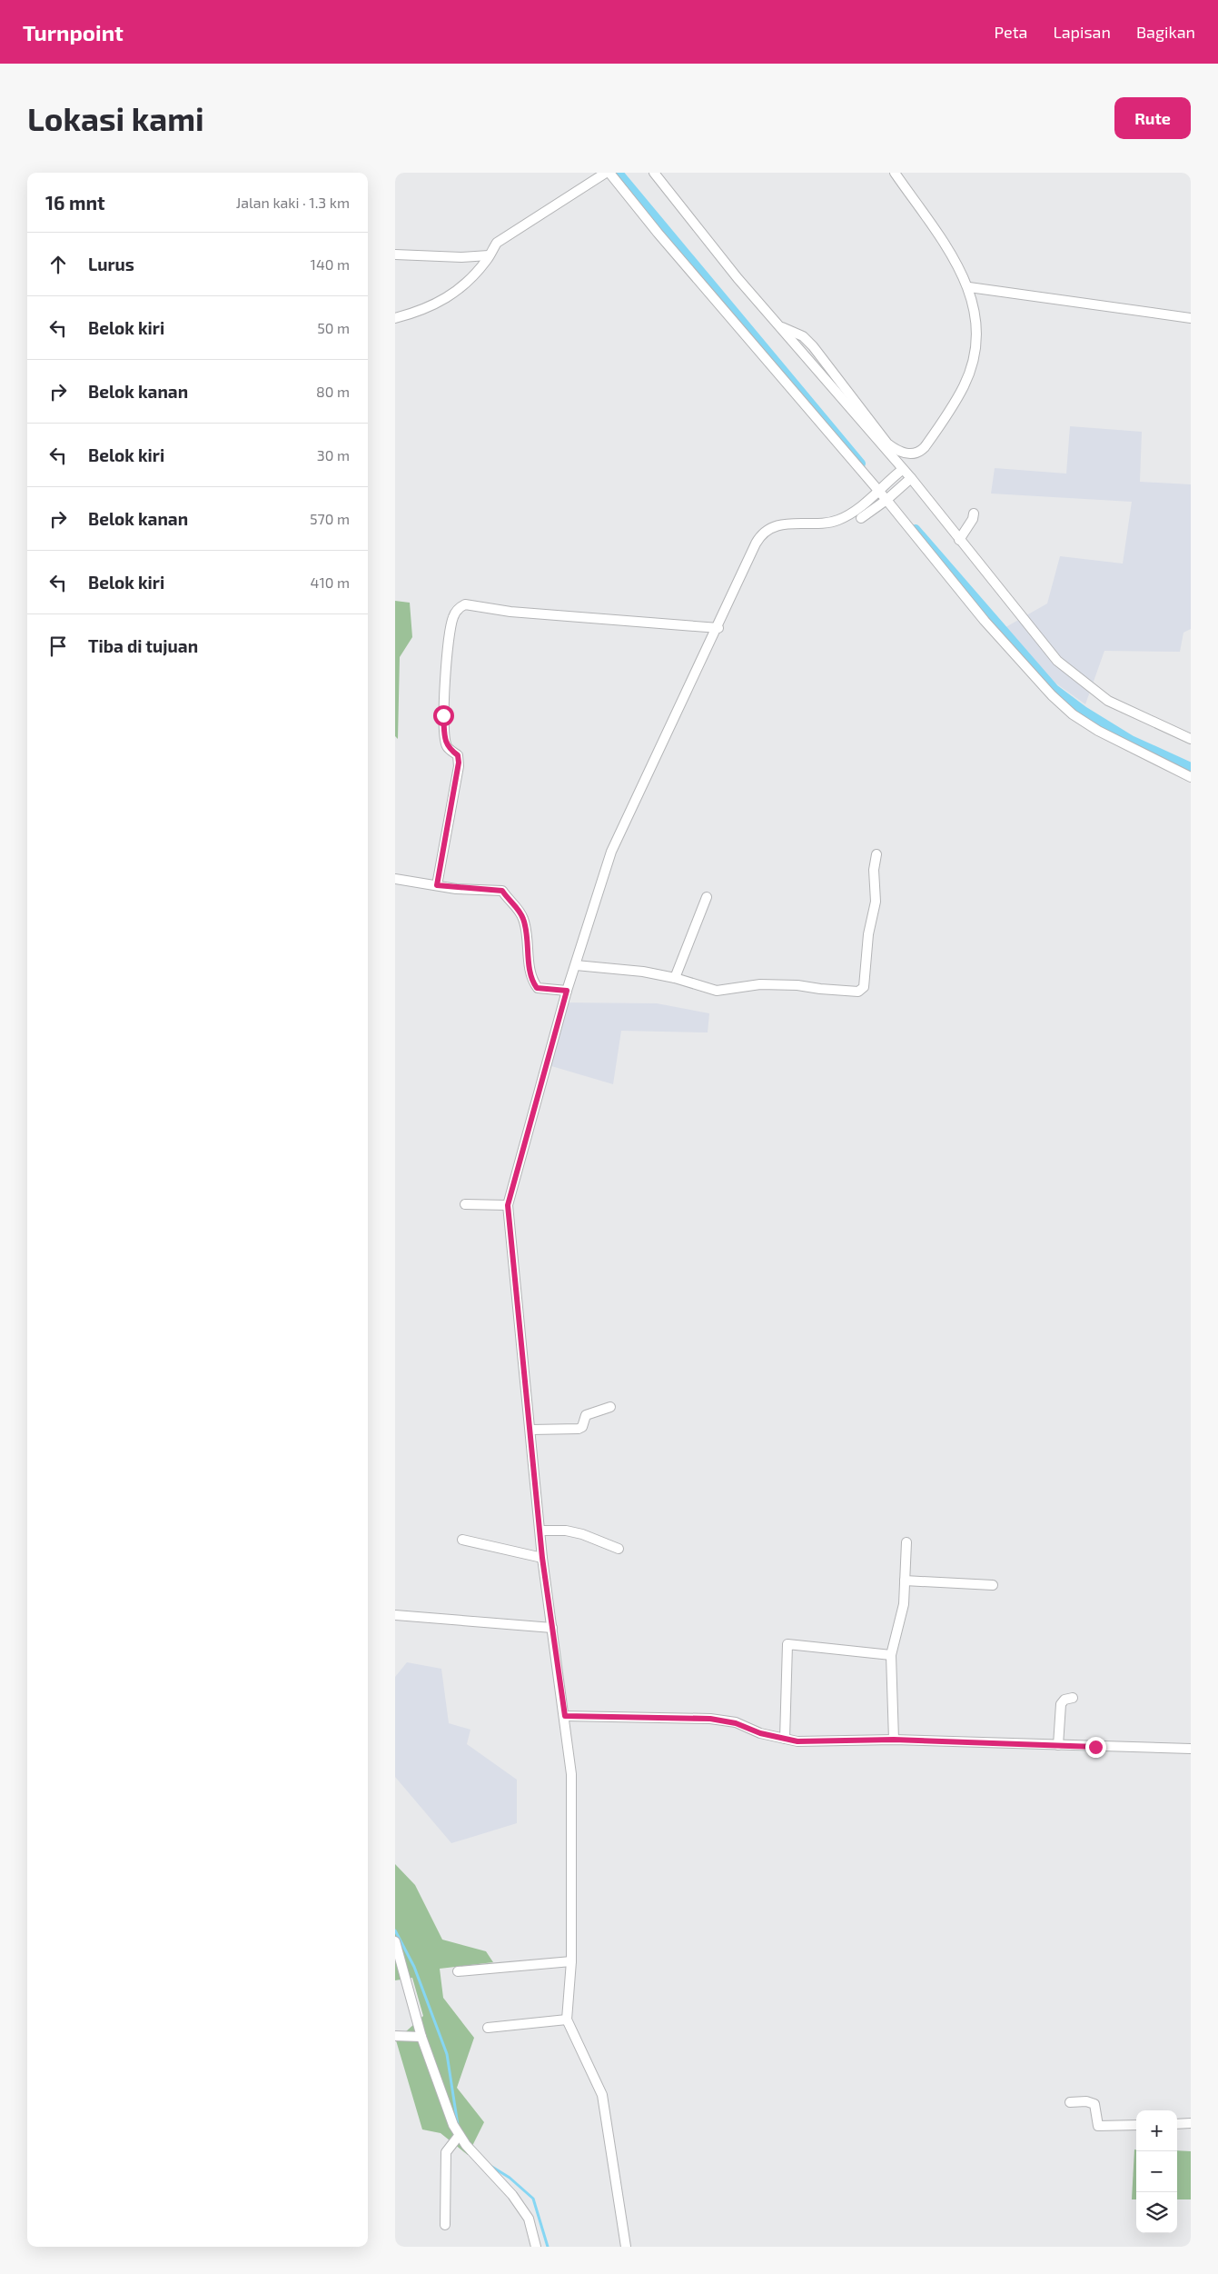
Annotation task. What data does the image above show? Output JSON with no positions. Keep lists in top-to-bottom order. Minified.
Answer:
{"page":{"header":"Turnpoint","nav":["Peta","Lapisan","Bagikan"],"buttons":"Rute","title":"Lokasi kami","heading":["16 mnt","Jalan kaki · 1.3 km"],"list":[["Lurus","140 m"],["Belok kiri","50 m"],["Belok kanan","80 m"],["Belok kiri","30 m"],["Belok kanan","570 m"],["Belok kiri","410 m"],"Tiba di tujuan"],"map_buttons":["+","−"]}}
